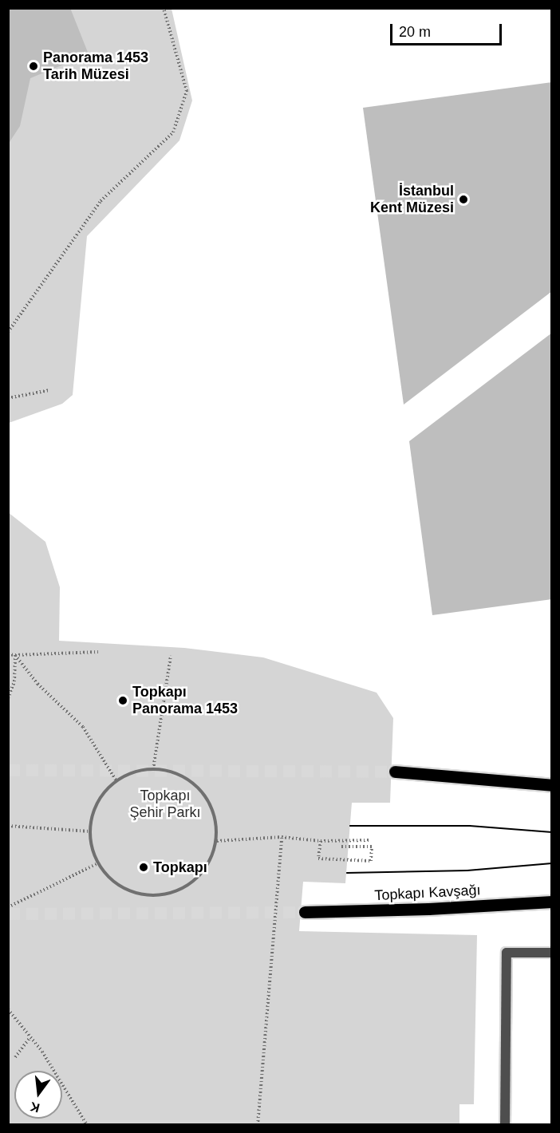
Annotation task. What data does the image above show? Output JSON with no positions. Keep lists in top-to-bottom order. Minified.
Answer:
{"streets":{"main road":["Topkapı Kavşağı"]},"parks":["Topkapı Şehir Parkı"],"places":["Panorama 1453 Tarih Müzesi","İstanbul Kent Müzesi","Topkapı Panorama 1453","Topkapı"],"scale_bar":"20 m","north":"bottom"}
